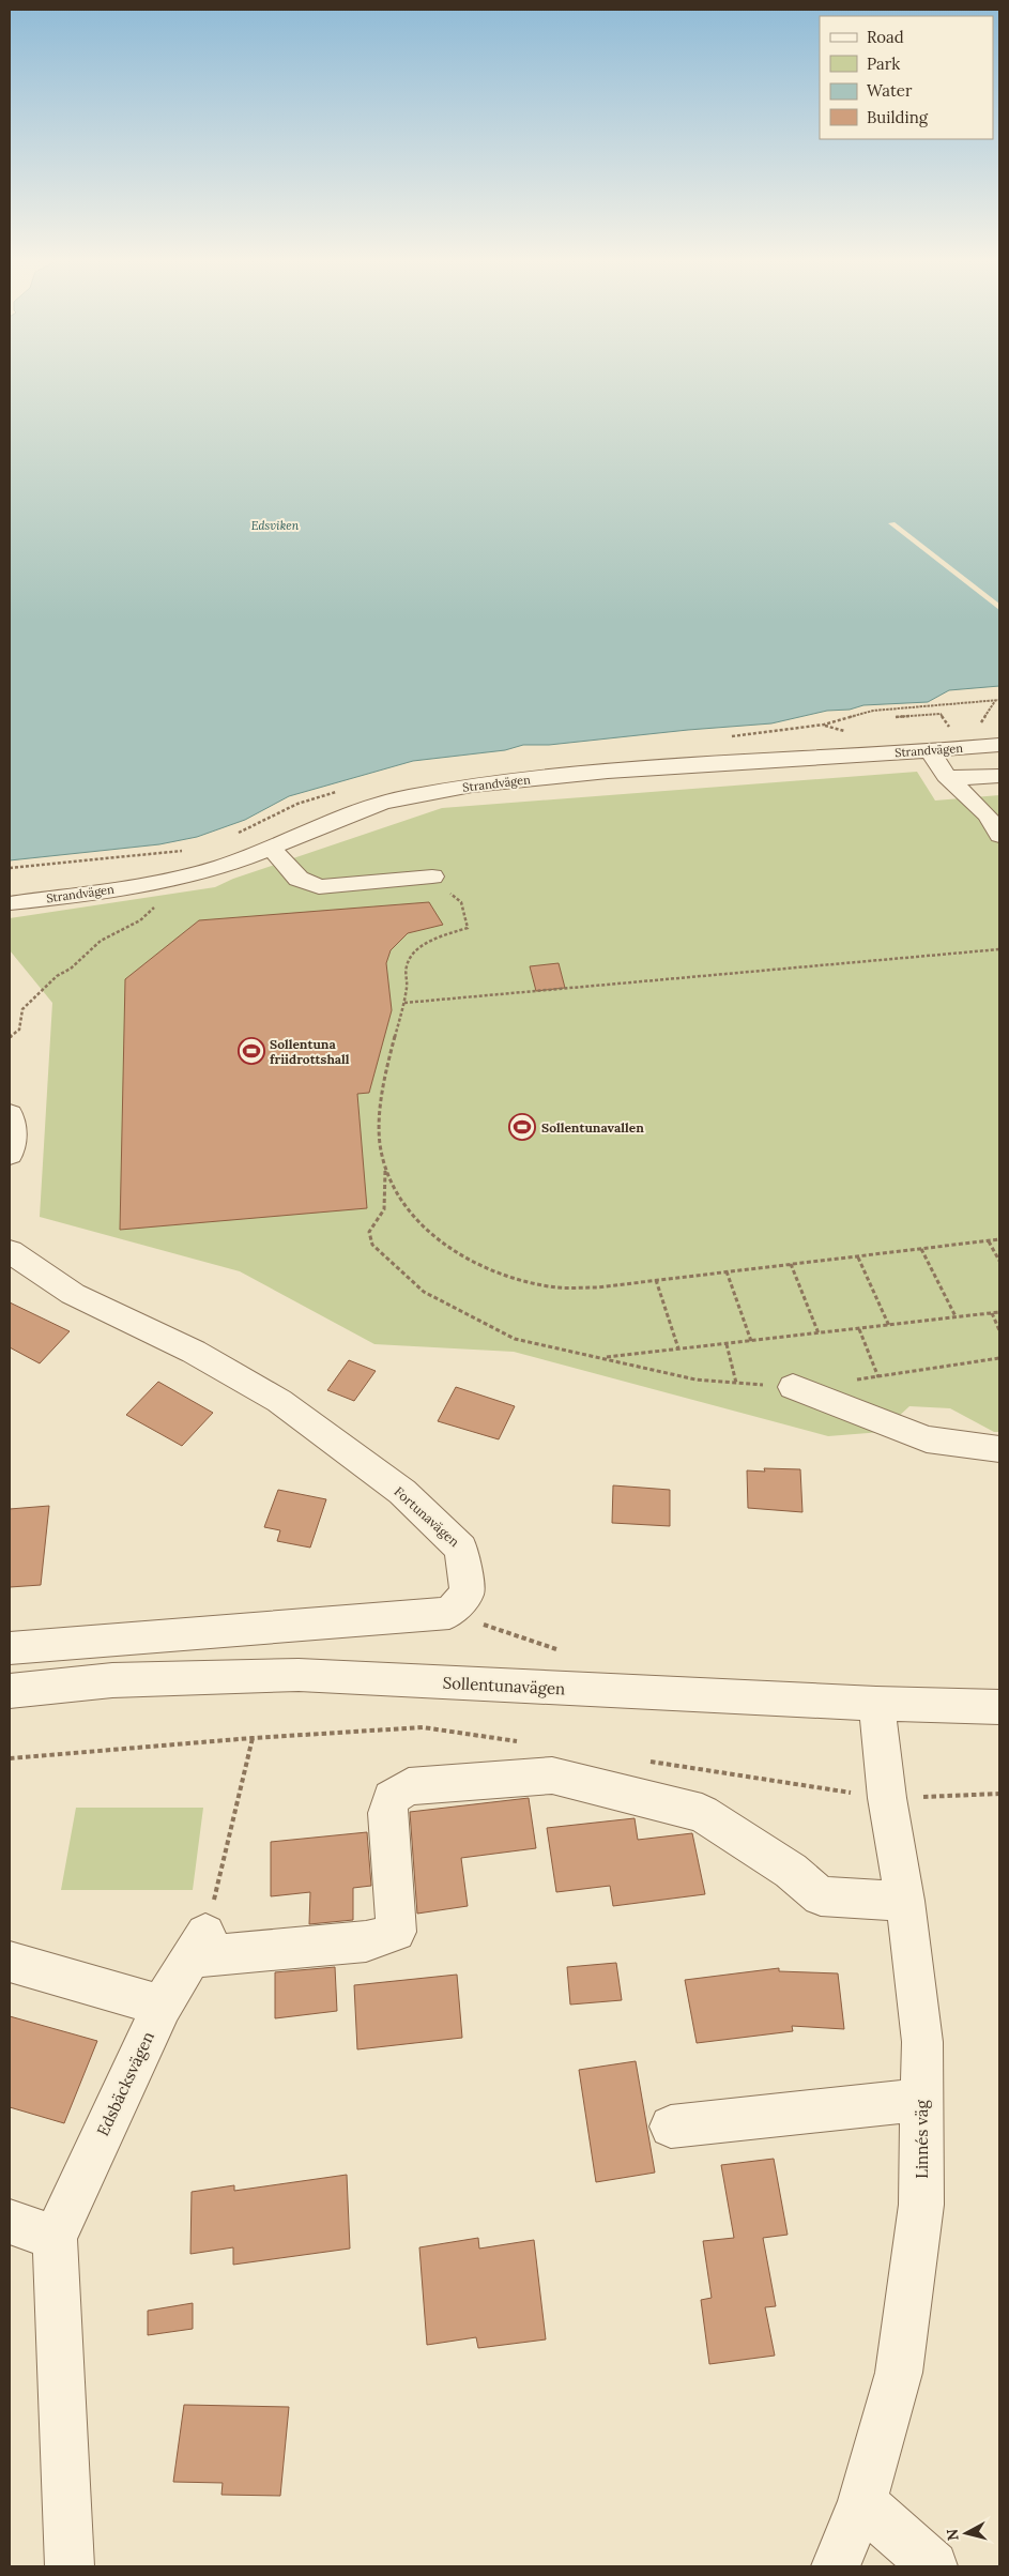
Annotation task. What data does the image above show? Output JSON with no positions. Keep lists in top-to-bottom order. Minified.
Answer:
{"streets":{"street":["Strandvägen","Fortunavägen","Sollentunavägen","Edsbäcksvägen","Linnés väg"]},"crossings":[["Sollentunavägen","Linnés väg"]],"water":["Edsviken"],"places":{"sports":["Sollentuna friidrottshall","Sollentunavallen"]},"legend":["Road","Park","Water","Building"],"north":"left"}
